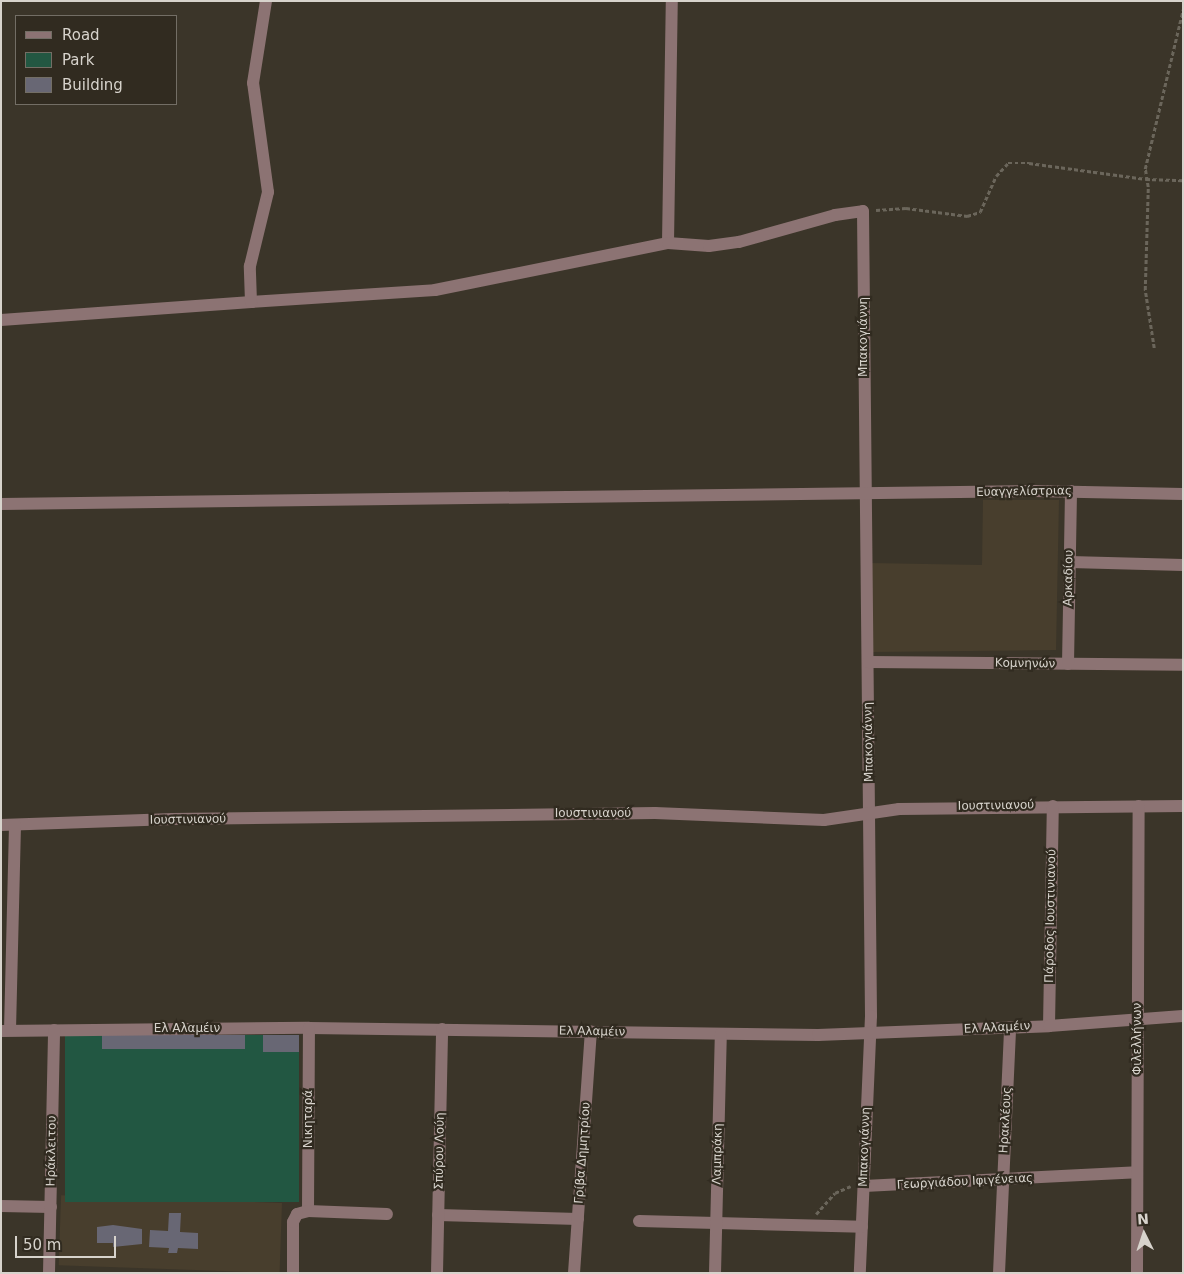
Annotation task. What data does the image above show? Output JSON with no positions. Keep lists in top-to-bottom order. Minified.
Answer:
{"streets":{"street":["Μπακογιάννη","Ευαγγελίστριας","Αρκαδίου","Κομνηνών","Ιουστινιανού","Πάροδος Ιουστινιανού","Ελ Αλαμέιν","Φιλελλήνων","Νικηταρά","Ηρακλέους","Ηράκλειτου","Σπύρου Λούη","Γρίβα Δημητρίου","Λαμπράκη","Γεωργιάδου Ιφιγένειας"]},"crossings":[["Μπακογιάννη","Ευαγγελίστριας"],["Μπακογιάννη","Κομνηνών"],["Μπακογιάννη","Ιουστινιανού"],["Μπακογιάννη","Ελ Αλαμέιν"],["Μπακογιάννη","Γεωργιάδου Ιφιγένειας"],["Ευαγγελίστριας","Αρκαδίου"],["Αρκαδίου","Κομνηνών"],["Ιουστινιανού","Πάροδος Ιουστινιανού"],["Ιουστινιανού","Φιλελλήνων"],["Πάροδος Ιουστινιανού","Ελ Αλαμέιν"],["Ελ Αλαμέιν","Φιλελλήνων"],["Ελ Αλαμέιν","Νικηταρά"],["Ελ Αλαμέιν","Ηρακλέους"],["Ελ Αλαμέιν","Ηράκλειτου"],["Ελ Αλαμέιν","Σπύρου Λούη"],["Ελ Αλαμέιν","Γρίβα Δημητρίου"],["Ελ Αλαμέιν","Λαμπράκη"],["Φιλελλήνων","Γεωργιάδου Ιφιγένειας"],["Ηρακλέους","Γεωργιάδου Ιφιγένειας"]],"legend":["Road","Park","Building"],"scale_bar":"50 m","north":"top"}
